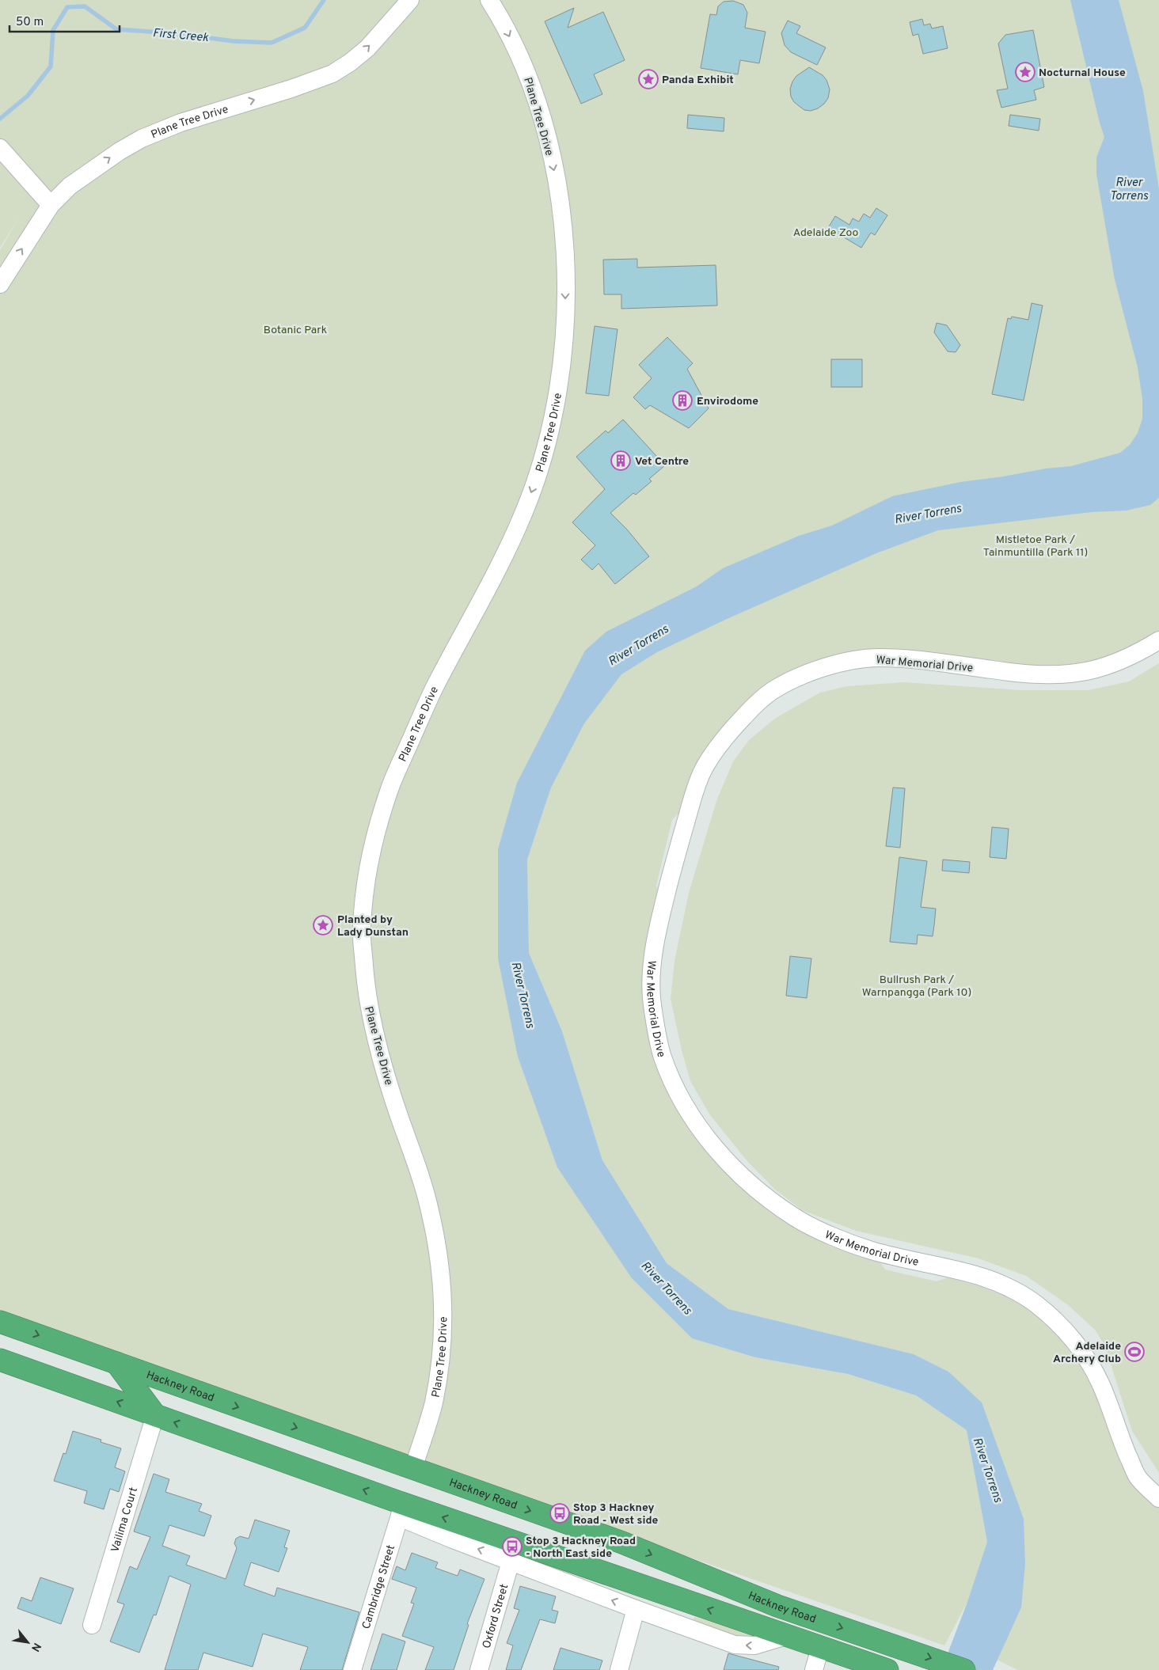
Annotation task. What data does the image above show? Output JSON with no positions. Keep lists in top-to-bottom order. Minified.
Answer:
{"streets":{"highway":["Hackney Road"],"street":["Plane Tree Drive","War Memorial Drive","Vailima Court","Cambridge Street","Oxford Street"]},"crossings":[["Plane Tree Drive","Hackney Road"]],"water":["First Creek","River Torrens"],"parks":["Adelaide Zoo","Botanic Park","Mistletoe Park / Tainmuntilla (Park 11)","Bullrush Park / Warnpangga (Park 10)"],"places":{"place":["Nocturnal House","Panda Exhibit","Planted by Lady Dunstan"],"building":["Envirodome","Vet Centre"],"sports":["Adelaide Archery Club"],"bus stop":["Stop 3 Hackney Road - West side","Stop 3 Hackney Road - North East side"]},"scale_bar":"50 m","north":"bottom right"}
